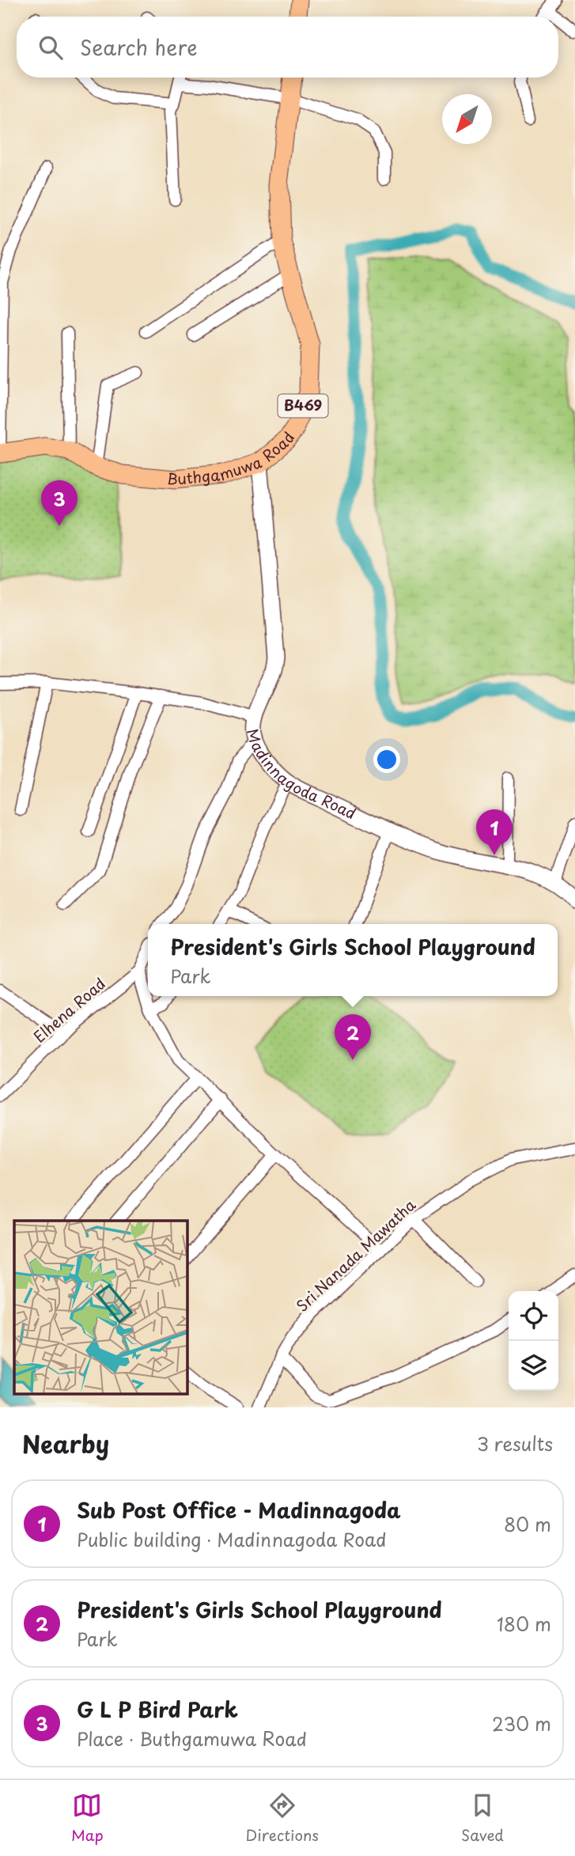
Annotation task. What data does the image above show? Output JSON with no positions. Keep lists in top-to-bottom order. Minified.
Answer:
{"streets":{"main road":["B469","Buthgamuwa Road"],"street":["Madinnagoda Road","Elhena Road","Sri Nanada Mawatha"]},"crossings":[["Buthgamuwa Road","Madinnagoda Road"]],"north":"bottom left","page":{"search":"Search here","pins":["3","1","2"],"popup":["President's Girls School Playground","Park"],"heading":["Nearby","3 results"],"list":[{"mark":"1","name":"Sub Post Office - Madinnagoda","note":"Public building · Madinnagoda Road","value":"80 m"},{"mark":"2","name":"President's Girls School Playground","note":"Park","value":"180 m"},{"mark":"3","name":"G L P Bird Park","note":"Place · Buthgamuwa Road","value":"230 m"}],"nav":["Map","Directions","Saved"]}}
